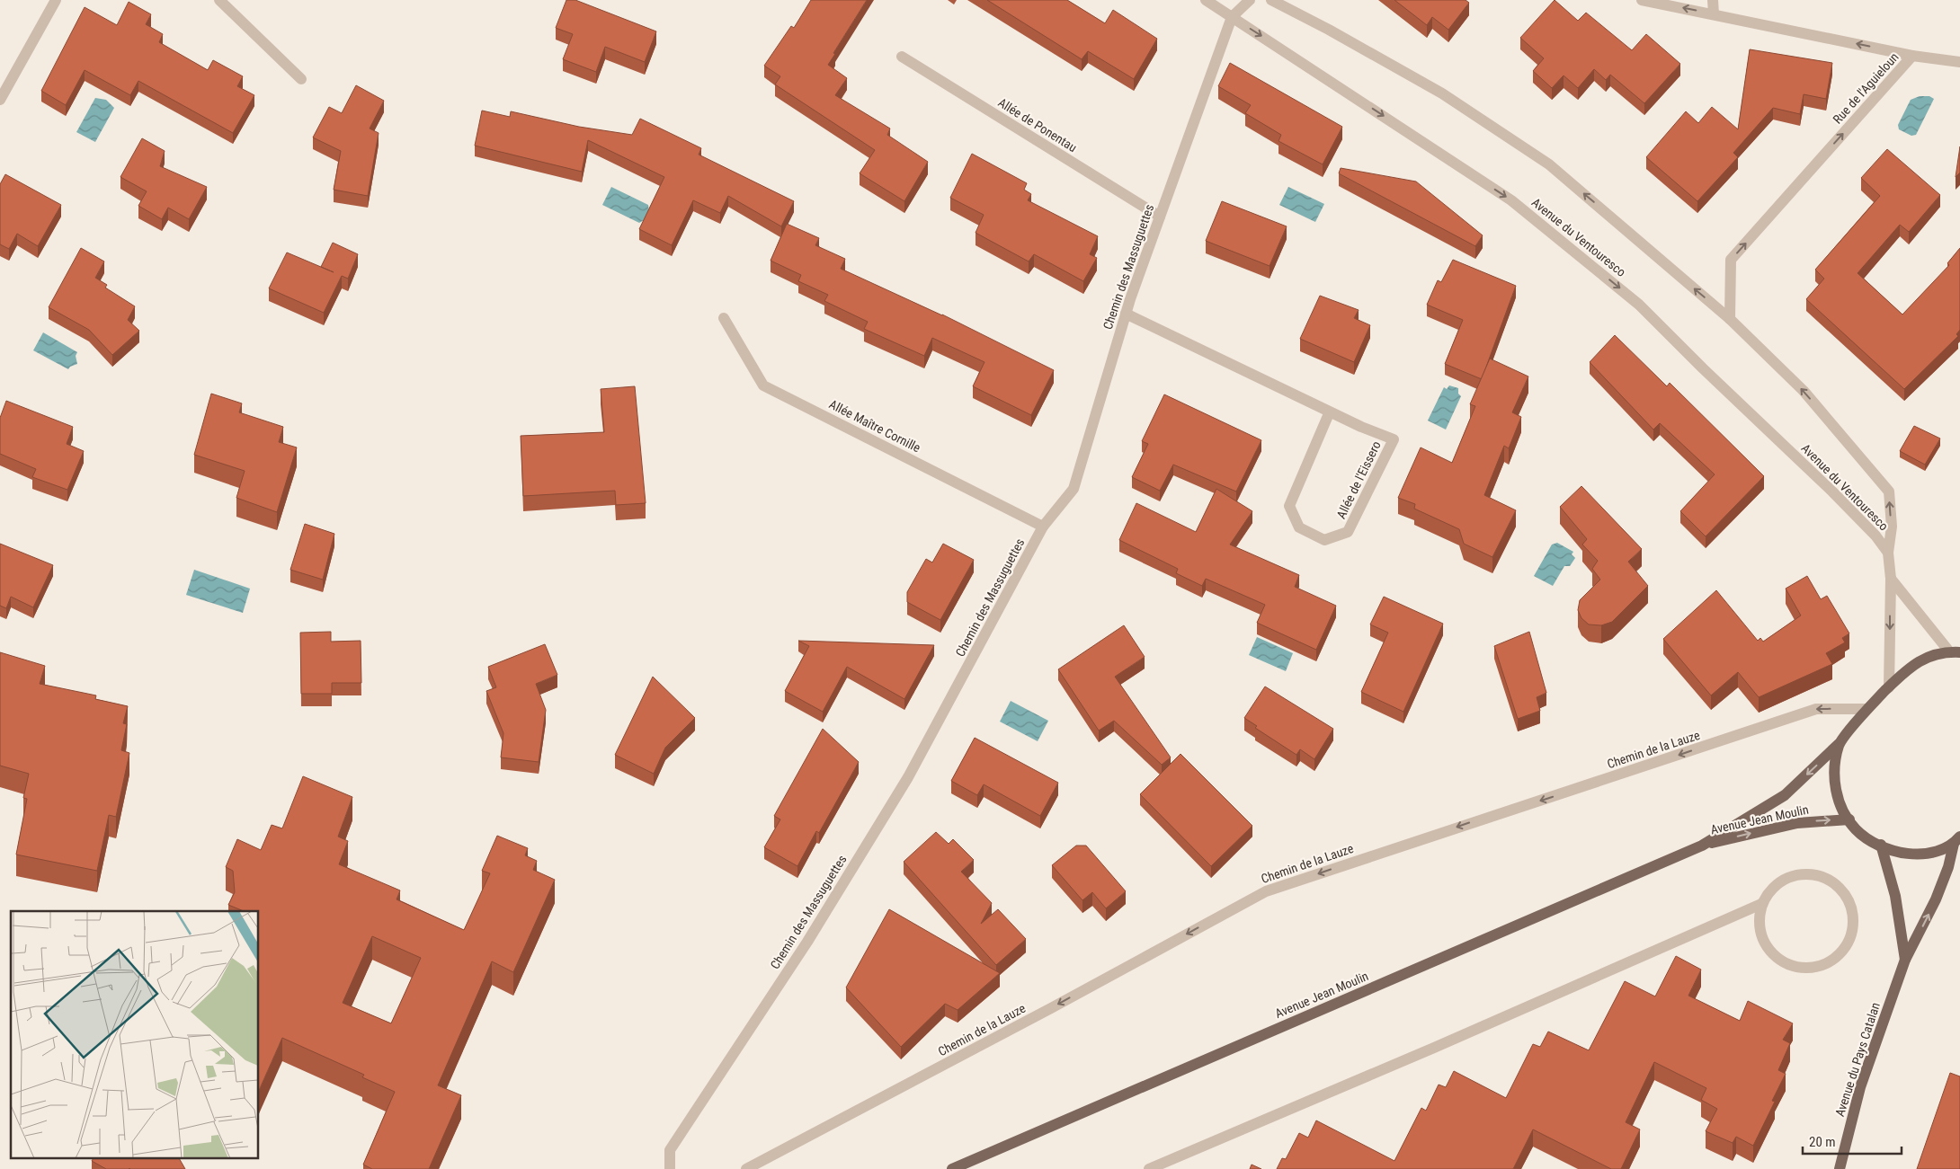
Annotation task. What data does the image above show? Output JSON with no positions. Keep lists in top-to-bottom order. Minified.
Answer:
{"streets":{"main road":["Avenue Jean Moulin","Avenue du Pays Catalan"],"street":["Rue de l'Aguieloun","Allée de Ponentau","Avenue du Ventouresco","Chemin des Massuguettes","Allée Maître Cornille","Allée de l'Eissero","Chemin de la Lauze"]},"crossings":[["Rue de l'Aguieloun","Avenue du Ventouresco"],["Allée de Ponentau","Chemin des Massuguettes"],["Avenue du Ventouresco","Chemin des Massuguettes"],["Avenue du Ventouresco","Avenue Jean Moulin"],["Chemin des Massuguettes","Allée Maître Cornille"],["Chemin des Massuguettes","Allée de l'Eissero"],["Chemin de la Lauze","Avenue Jean Moulin"]],"one_way":["Chemin de la Lauze"],"scale_bar":"20 m"}
